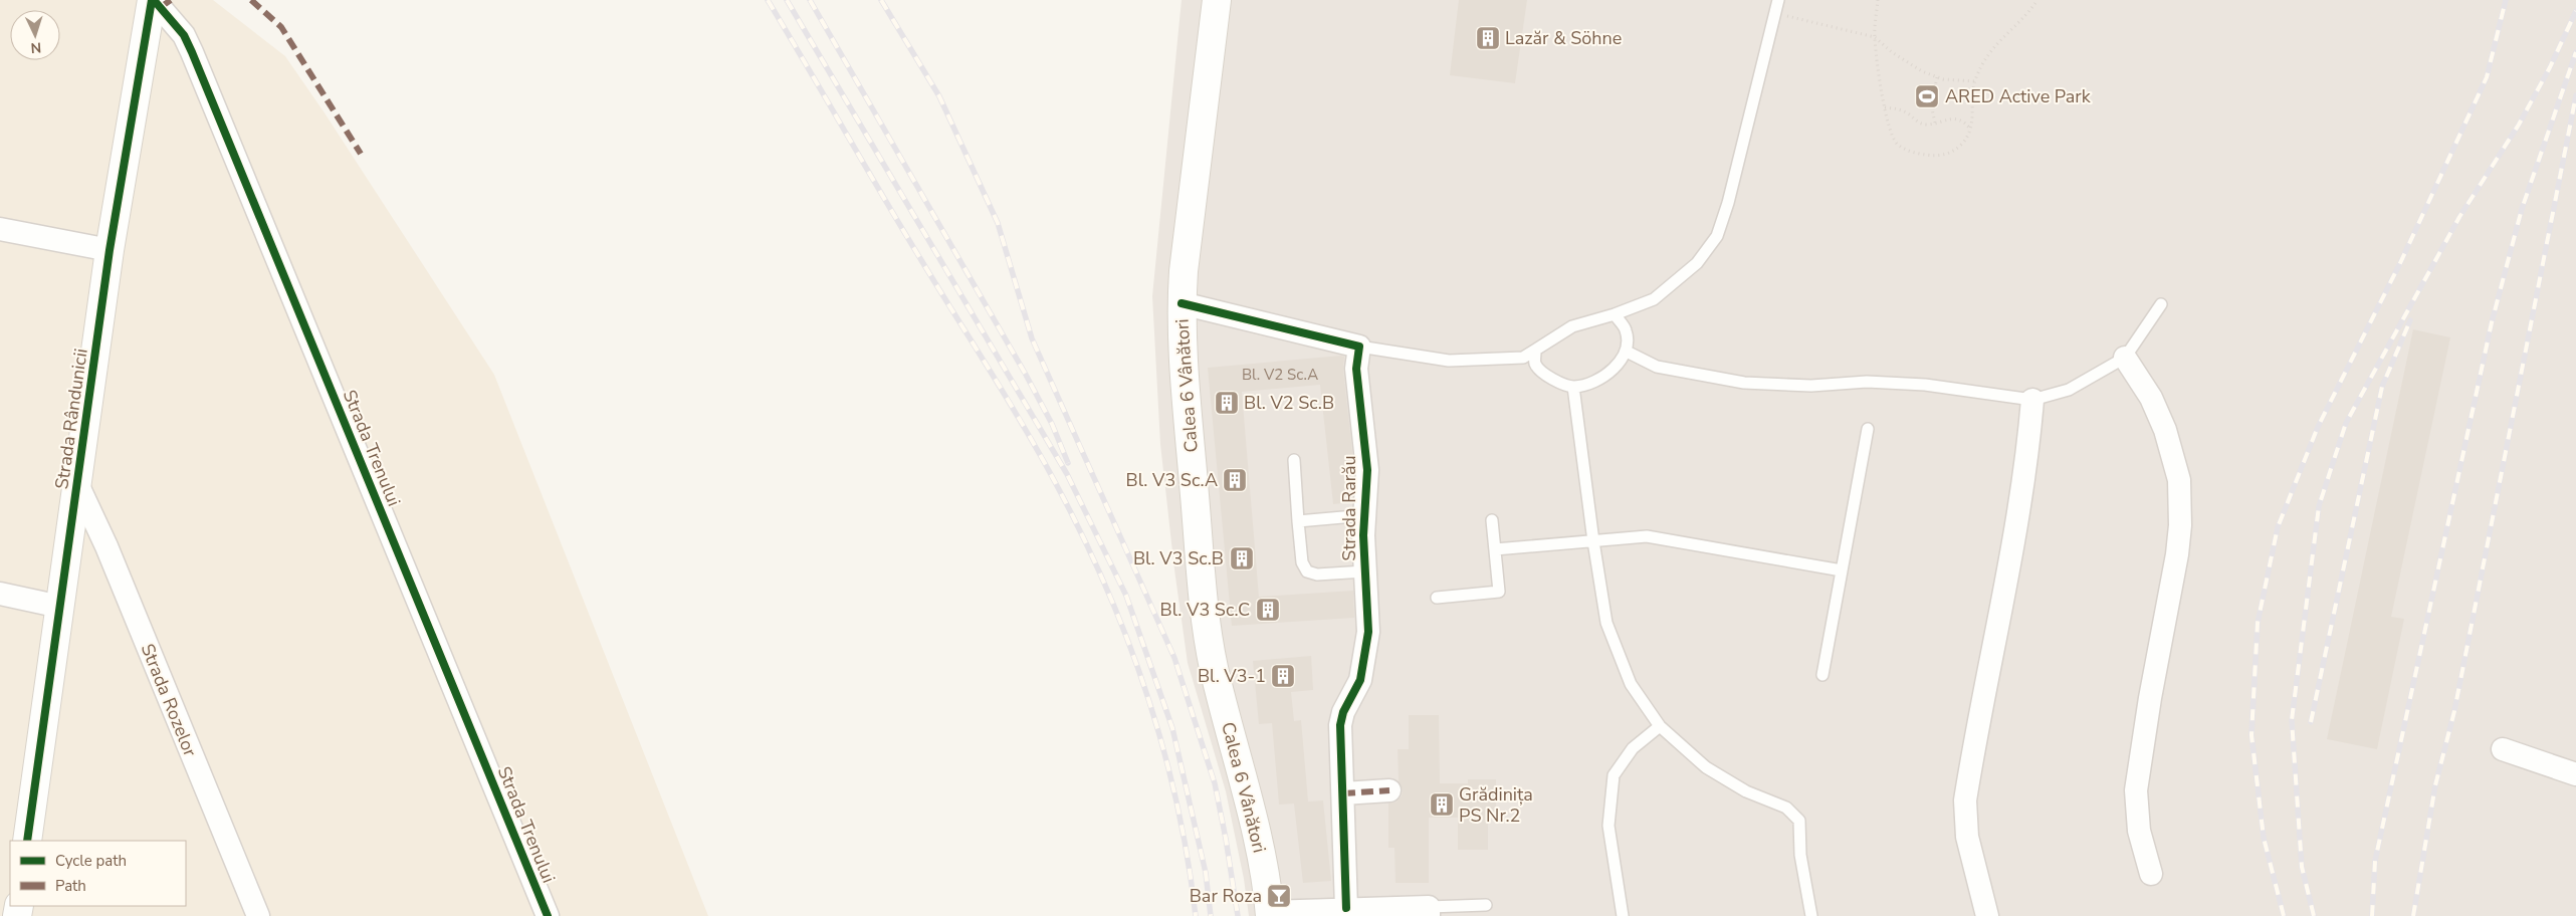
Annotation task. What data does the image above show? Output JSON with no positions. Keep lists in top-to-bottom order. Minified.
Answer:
{"streets":{"main road":["Calea 6 Vânători","Strada Rândunicii"],"street":["Strada Trenului","Strada Rarău","Strada Rozelor"]},"crossings":[["Strada Rândunicii","Strada Trenului"],["Strada Rândunicii","Strada Rozelor"]],"places":{"building":["Lazăr & Söhne","Bl. V2 Sc.B","Bl. V3 Sc.A","Bl. V3 Sc.B","Bl. V3 Sc.C","Bl. V3-1","Grădinița PS Nr.2"],"sports":["ARED Active Park"],"bar":["Bar Roza"]},"house_numbers":["Bl. V2 Sc.A"],"legend":["Cycle path","Path"],"north":"bottom"}
